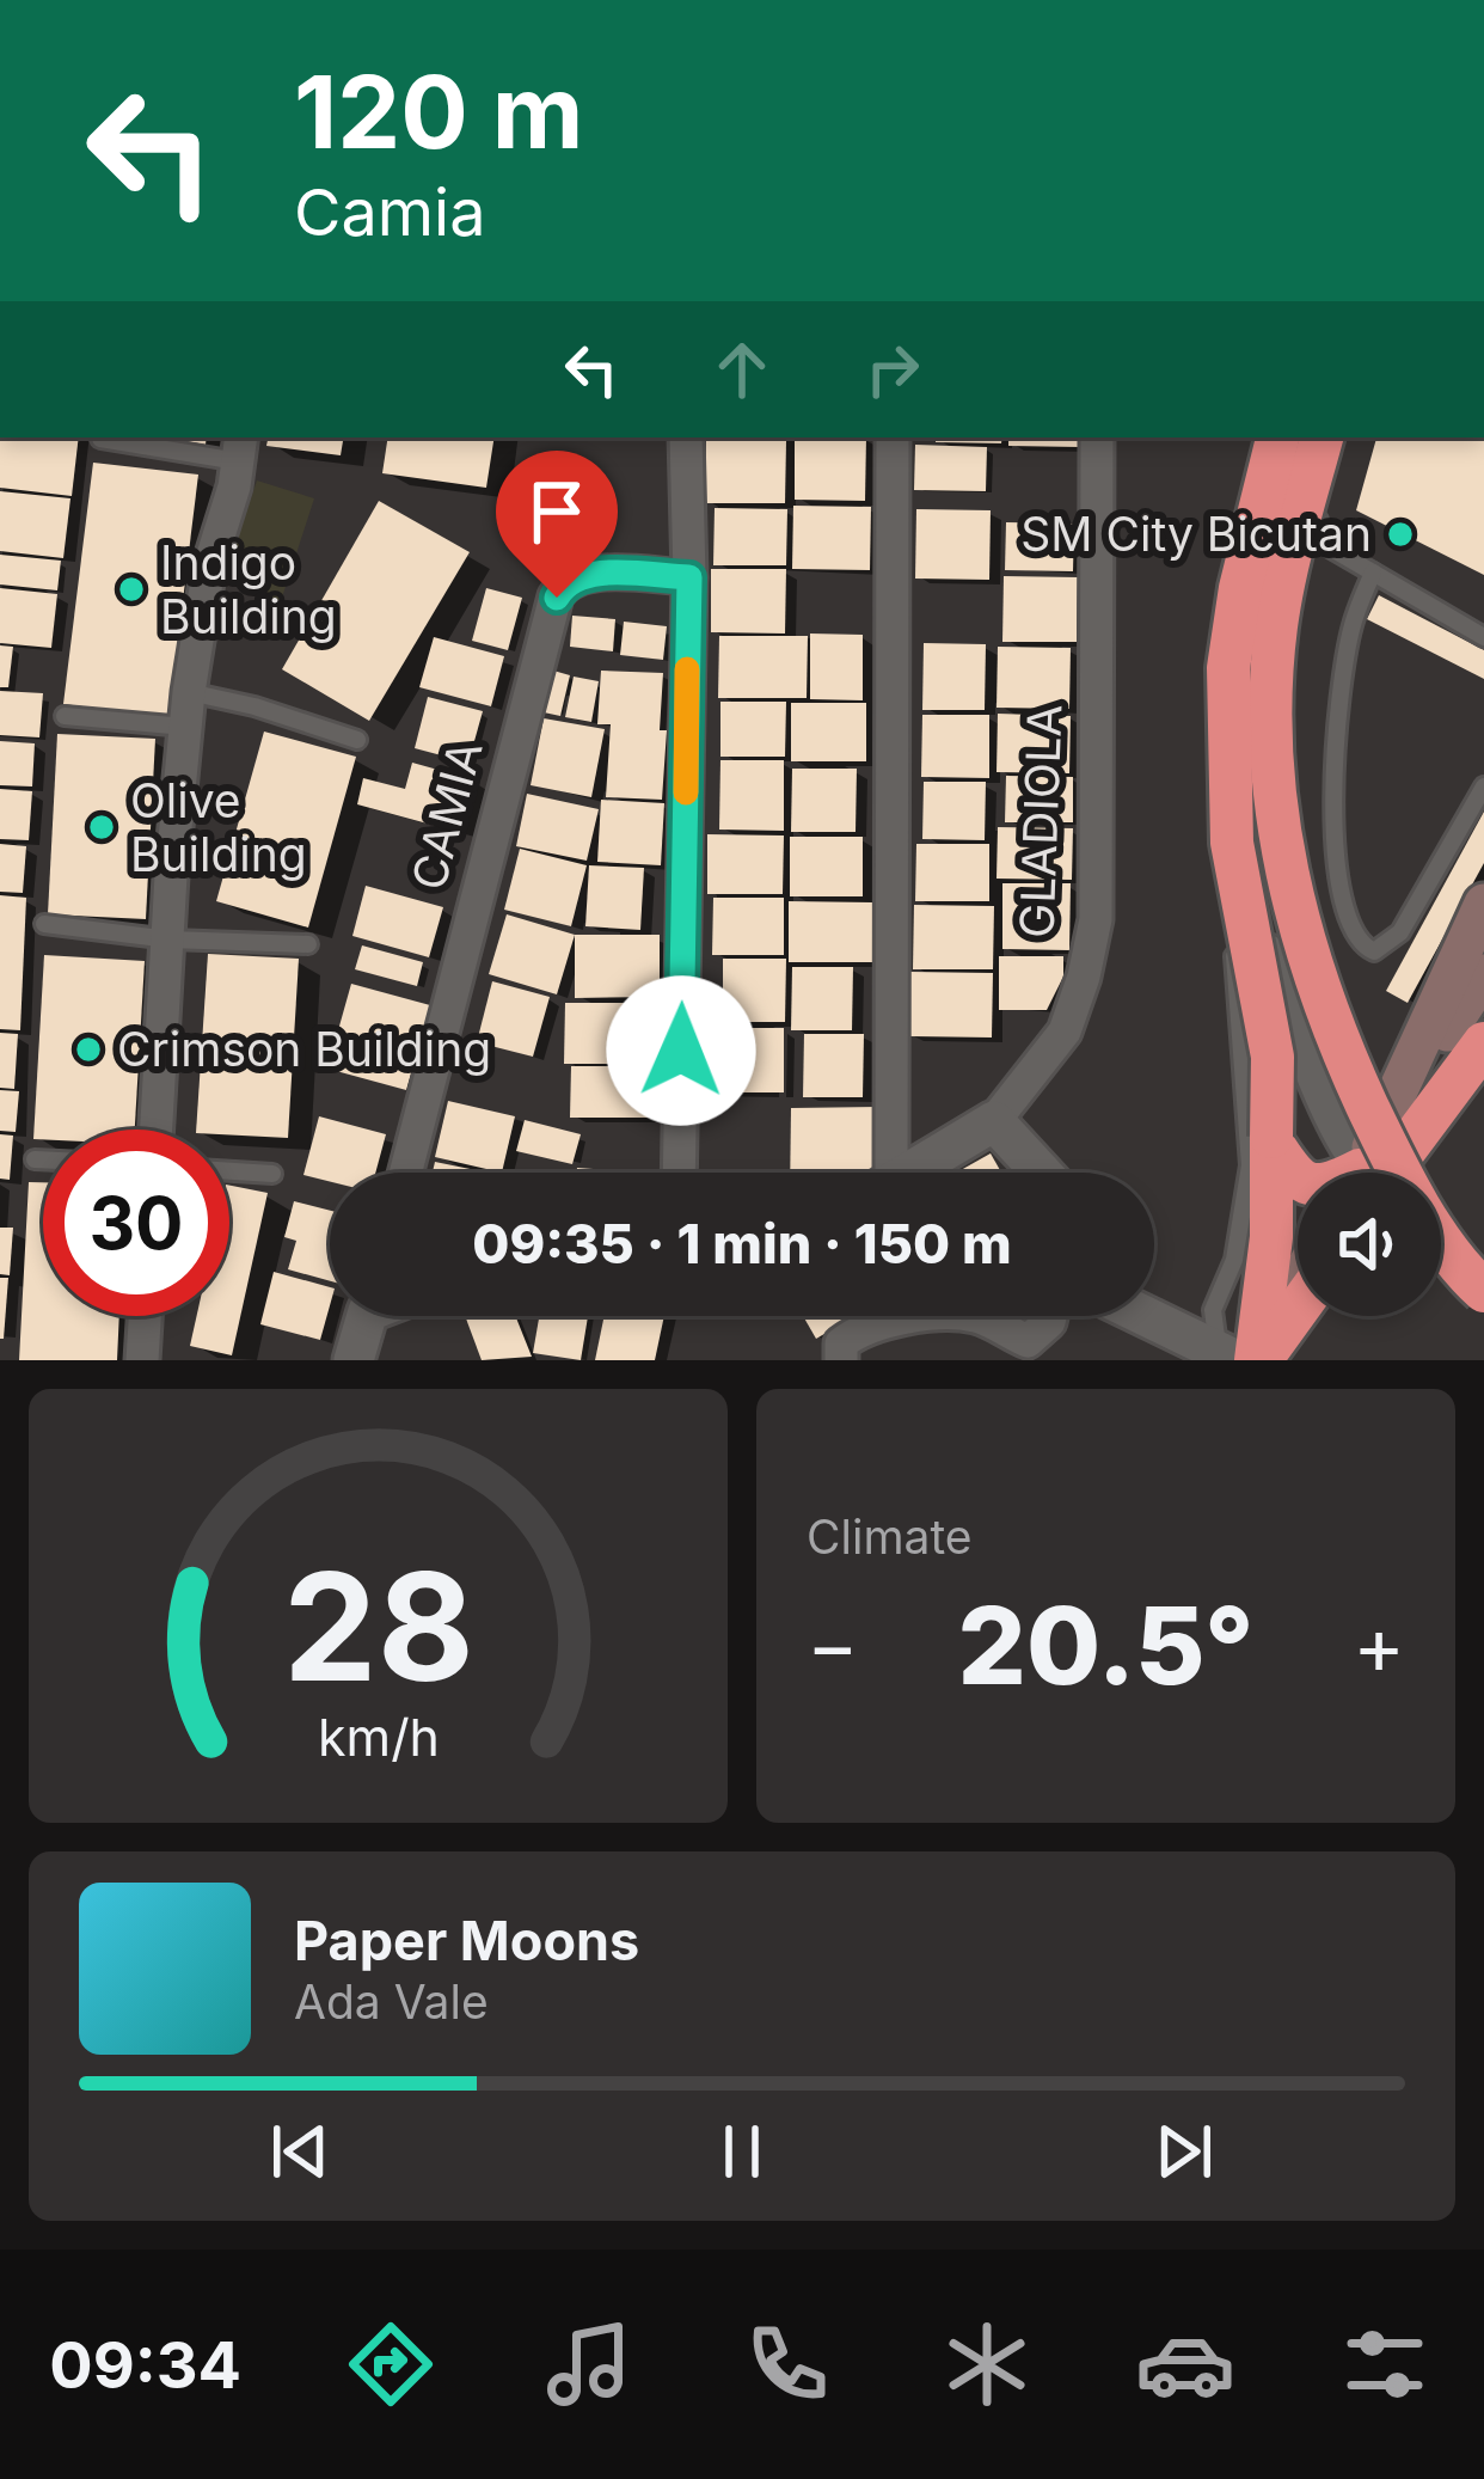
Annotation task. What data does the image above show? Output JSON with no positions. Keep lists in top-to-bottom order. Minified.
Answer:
{"streets":{"street":["CAMIA","GLADIOLA"]},"places":["SM City Bicutan","Indigo Building","Olive Building","Crimson Building"],"page":{"turn":["120 m","Camia"],"limit":"30","trip":"09:35 · 1 min · 150 m","tile":"Climate","heat":["−","20.5°","+"],"song":["Paper Moons","Ada Vale"],"tabs":"09:34","gauge":["28","km/h"]}}
